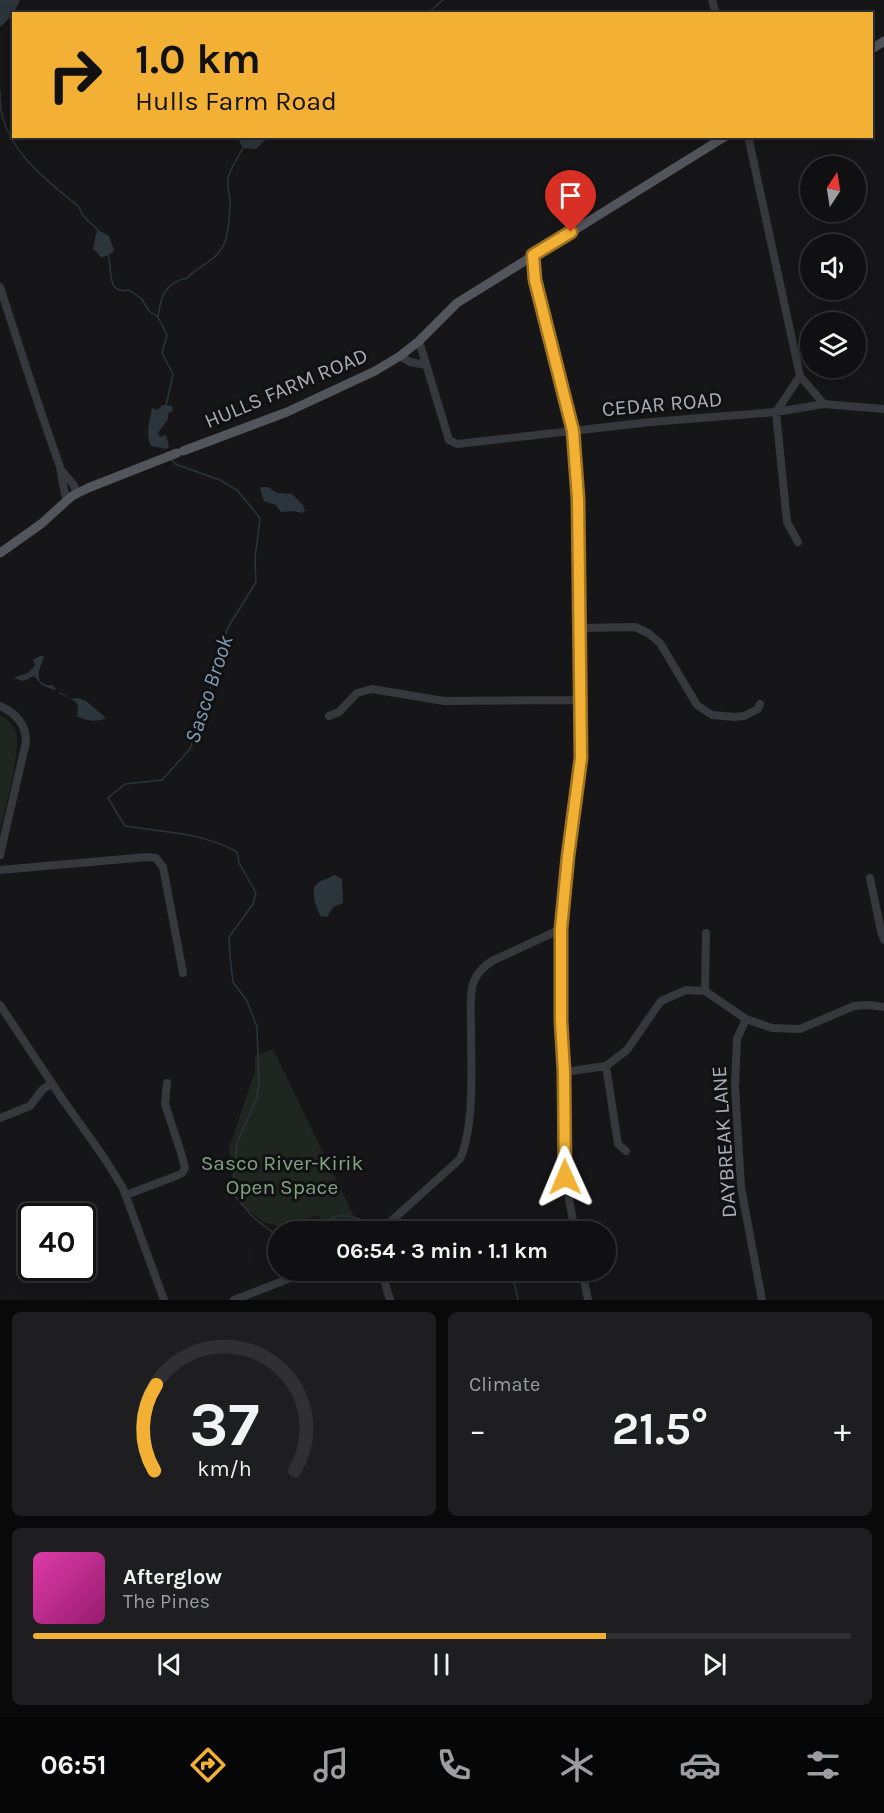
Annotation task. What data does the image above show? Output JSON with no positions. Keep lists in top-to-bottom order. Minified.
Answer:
{"streets":{"main road":["HULLS FARM ROAD"],"street":["CEDAR ROAD","DAYBREAK LANE"]},"crossings":[["HULLS FARM ROAD","CEDAR ROAD"]],"water":["Sasco Brook"],"parks":["Sasco River-Kirik Open Space"],"north":"top","page":{"turn":["1.0 km","Hulls Farm Road"],"limit":"40","trip":"06:54 · 3 min · 1.1 km","tile":"Climate","heat":["−","21.5°","+"],"song":["Afterglow","The Pines"],"tabs":"06:51","gauge":["37","km/h"]}}
